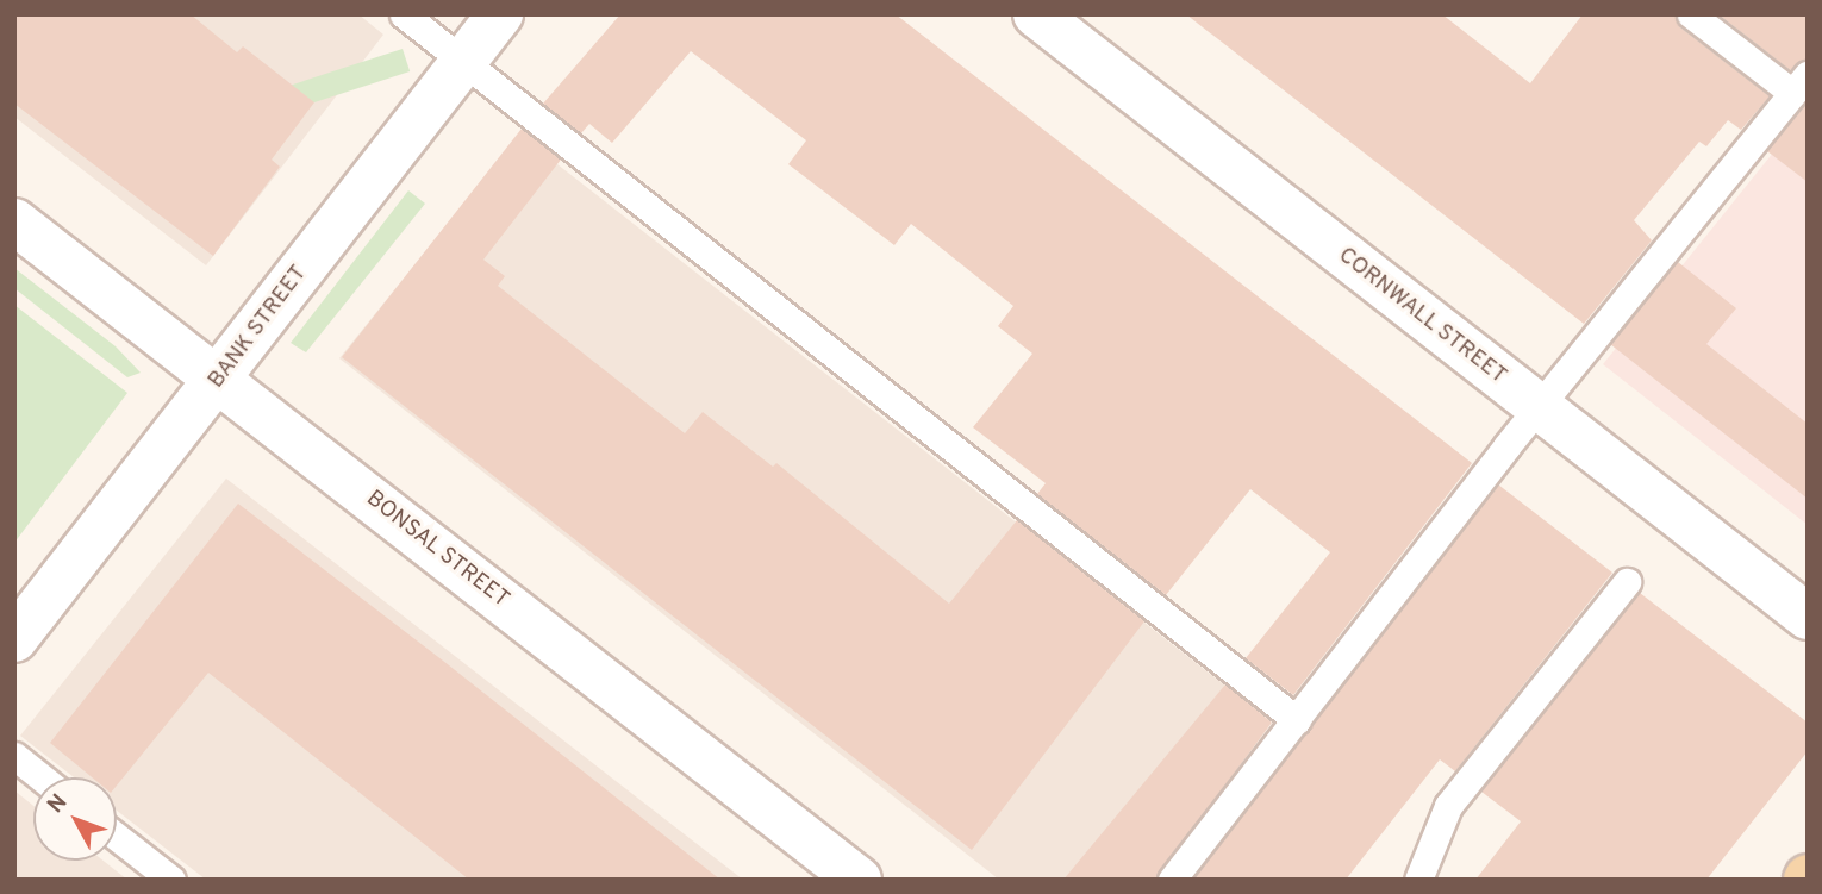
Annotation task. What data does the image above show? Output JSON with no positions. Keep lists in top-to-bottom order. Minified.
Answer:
{"streets":{"street":["CORNWALL STREET","BANK STREET","BONSAL STREET"]},"crossings":[["BANK STREET","BONSAL STREET"]],"north":"top left"}
